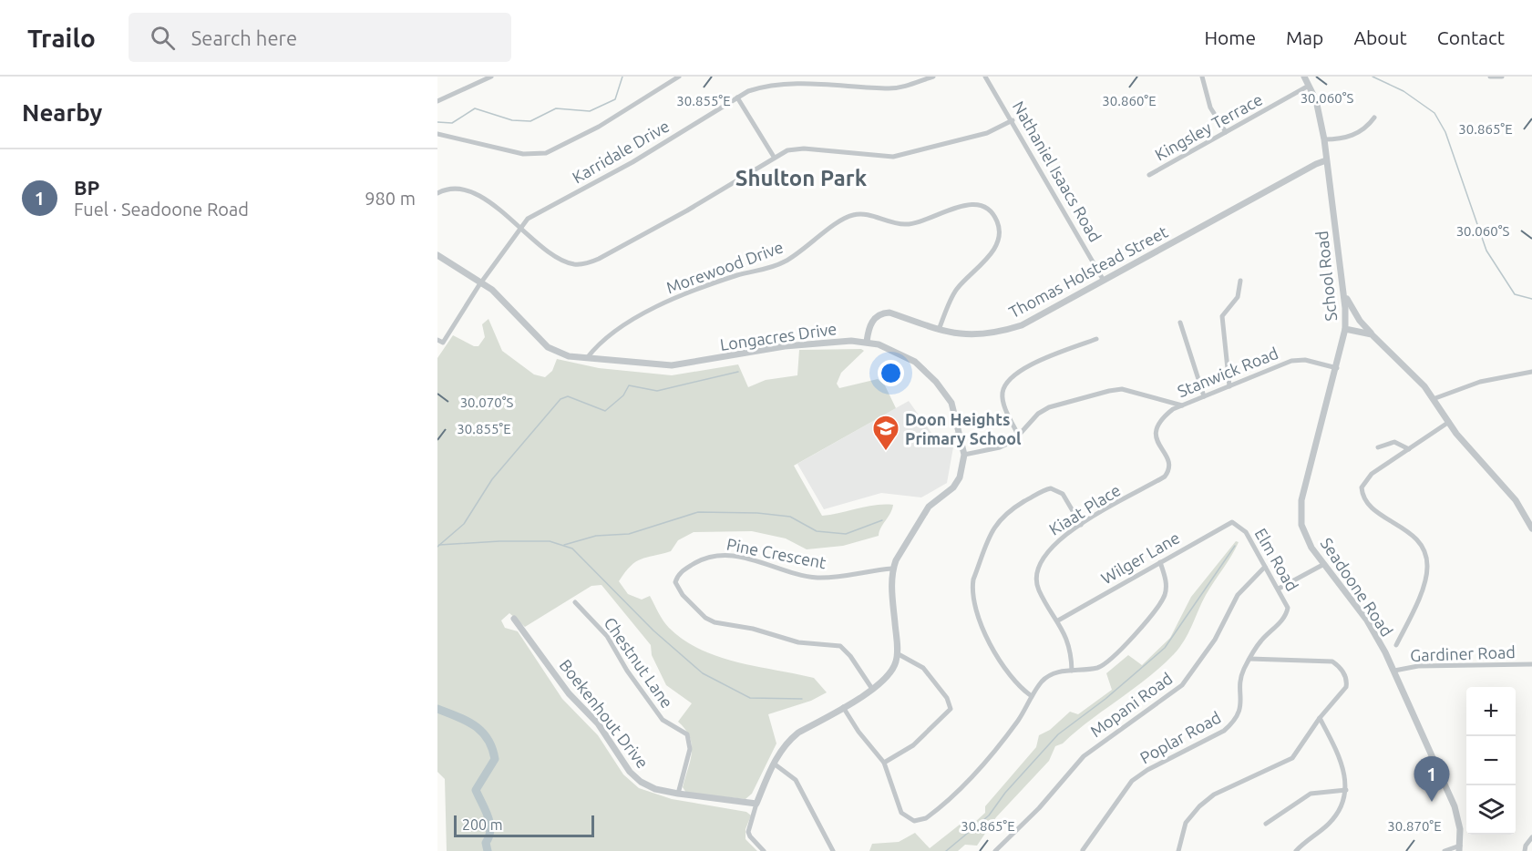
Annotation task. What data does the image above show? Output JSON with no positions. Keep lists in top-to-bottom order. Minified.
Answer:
{"streets":{"street":["Kingsley Terrace","Karridale Drive","Nathaniel Isaacs Road","Morewood Drive","Thomas Holstead Street","School Road","Longacres Drive","Stanwick Road","Kiaat Place","Pine Crescent","Wilger Lane","Elm Road","Seadoone Road","Gardiner Road","Chestnut Lane","Mopani Road","Boekenhout Drive","Poplar Road"]},"crossings":[["Kingsley Terrace","School Road"],["Karridale Drive","Longacres Drive"],["Nathaniel Isaacs Road","Thomas Holstead Street"],["Morewood Drive","Thomas Holstead Street"],["Morewood Drive","Longacres Drive"],["Thomas Holstead Street","School Road"],["Thomas Holstead Street","Longacres Drive"],["School Road","Seadoone Road"],["Longacres Drive","Pine Crescent"],["Stanwick Road","Kiaat Place"],["Stanwick Road","Seadoone Road"],["Kiaat Place","Wilger Lane"],["Wilger Lane","Elm Road"],["Elm Road","Mopani Road"],["Elm Road","Poplar Road"],["Seadoone Road","Gardiner Road"],["Chestnut Lane","Boekenhout Drive"]],"districts":["Shulton Park"],"places":{"school or university":["Doon Heights Primary School"]},"scale_bar":"200 m","page":{"header":"Trailo","search":"Search here","nav":["Home","Map","About","Contact"],"heading":"Nearby","list":[{"mark":"1","name":"BP","note":"Fuel · Seadoone Road","value":"980 m"}],"map_buttons":["+","−"],"pins":"1","scale":"200 m"},"coordinates":["30.060°S","30.855°E","30.860°E","30.865°E","30.070°S","30.870°E"]}
